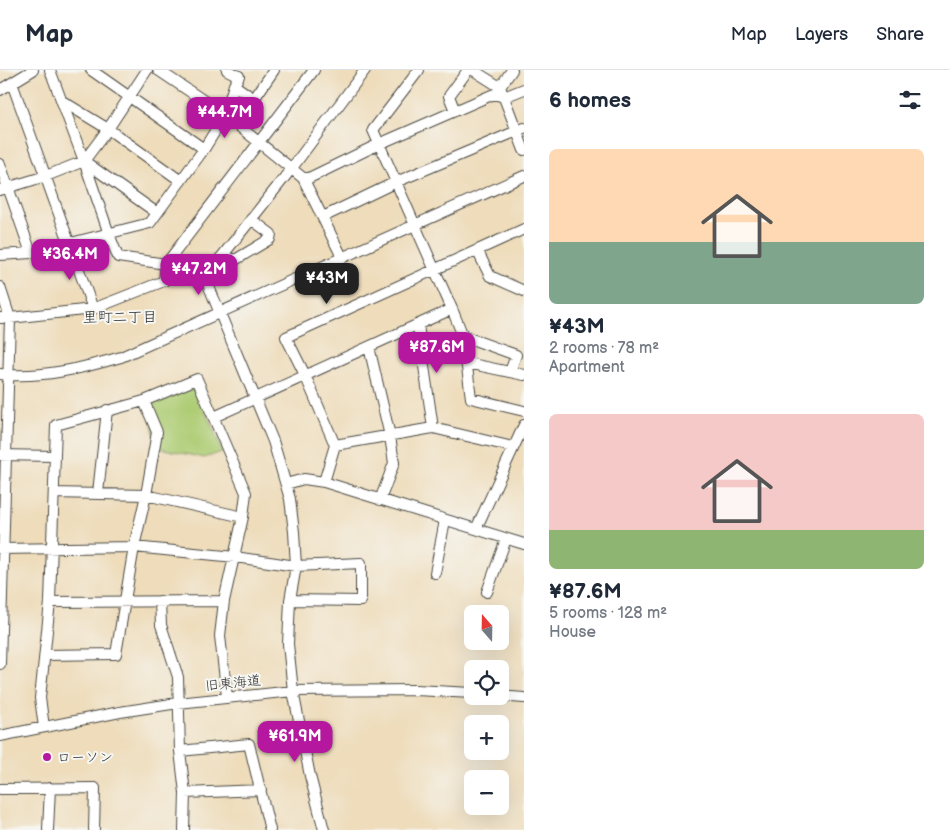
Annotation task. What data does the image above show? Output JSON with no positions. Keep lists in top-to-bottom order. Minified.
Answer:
{"streets":{"street":["旧東海道"]},"districts":["里町二丁目"],"places":["ローソン"],"north":"top","page":{"header":"Map","nav":["Map","Layers","Share"],"heading":"6 homes","price":["¥44.7M","¥36.4M","¥47.2M","¥43M","¥87.6M","¥61.9M"],"list":[{"name":"¥43M","note":"2 rooms · 78 m² · Apartment"},{"name":"¥87.6M","note":"5 rooms · 128 m² · House"}],"map_buttons":["+","−"]}}
